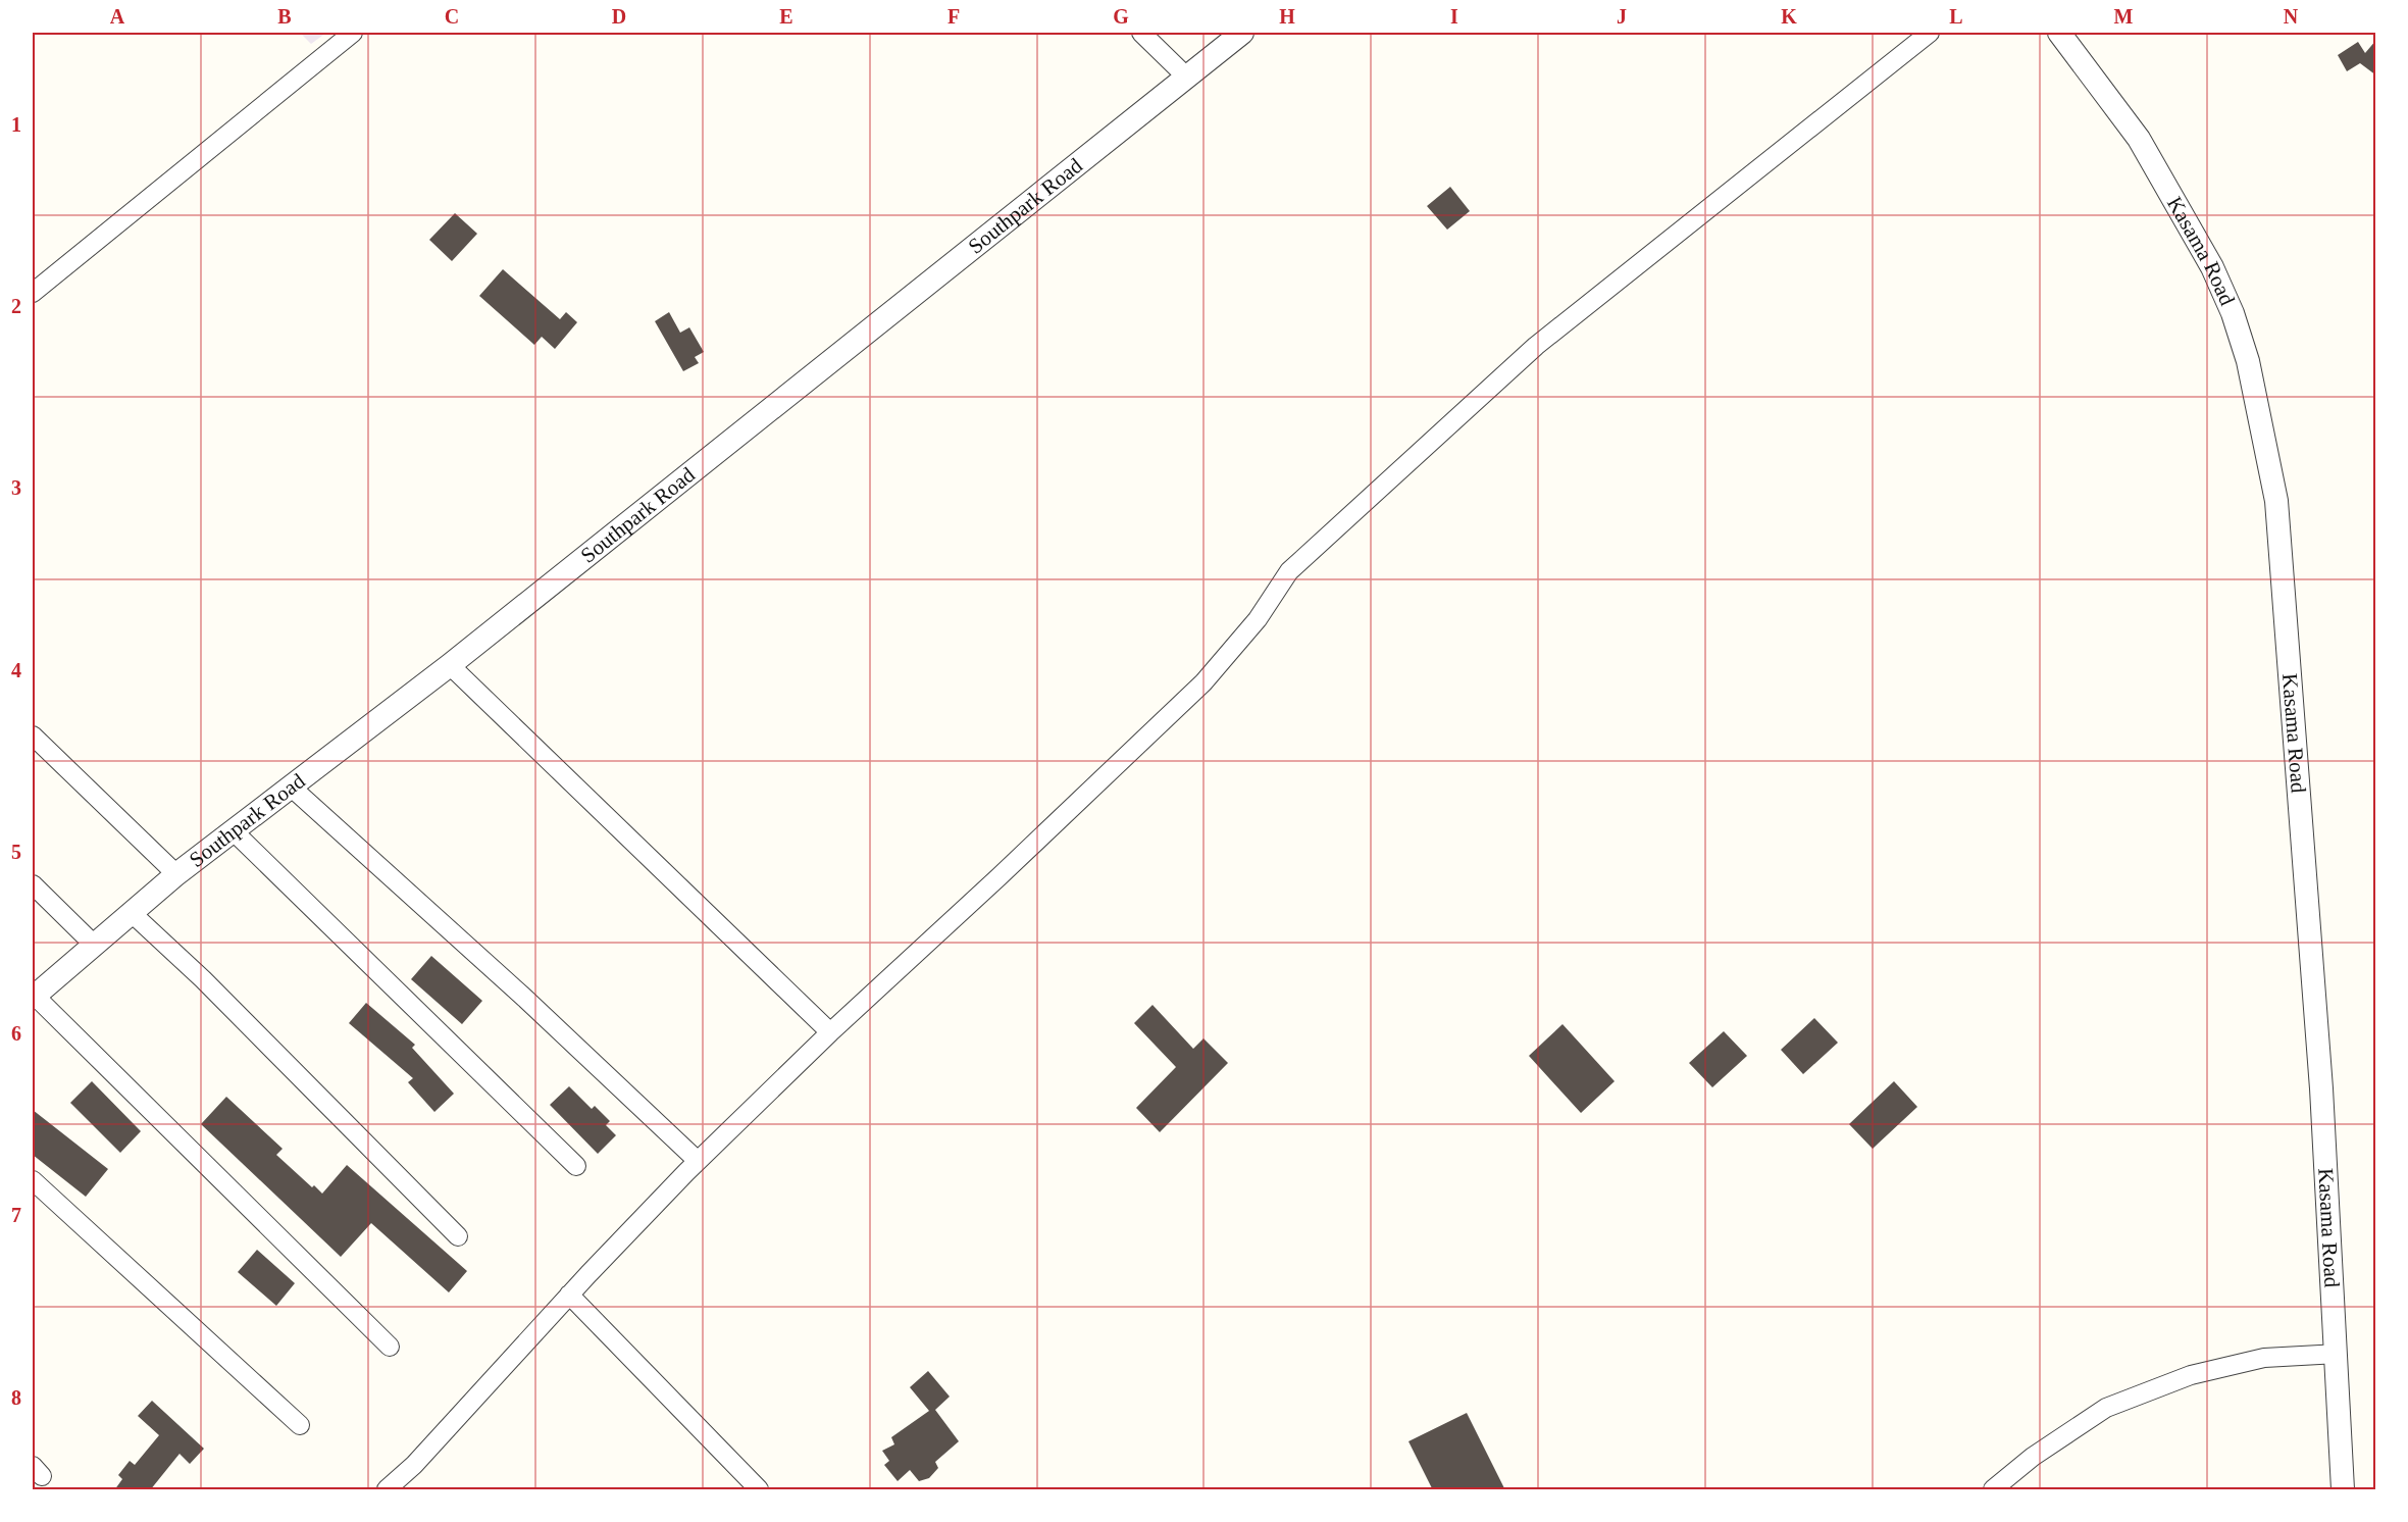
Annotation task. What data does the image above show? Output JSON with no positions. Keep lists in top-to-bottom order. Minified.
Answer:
{"streets":{"street":["Southpark Road","Kasama Road"]},"grid":{"columns":["A","B","C","D","E","F","G","H","I","J","K","L","M","N"],"rows":["1","2","3","4","5","6","7","8"]}}
